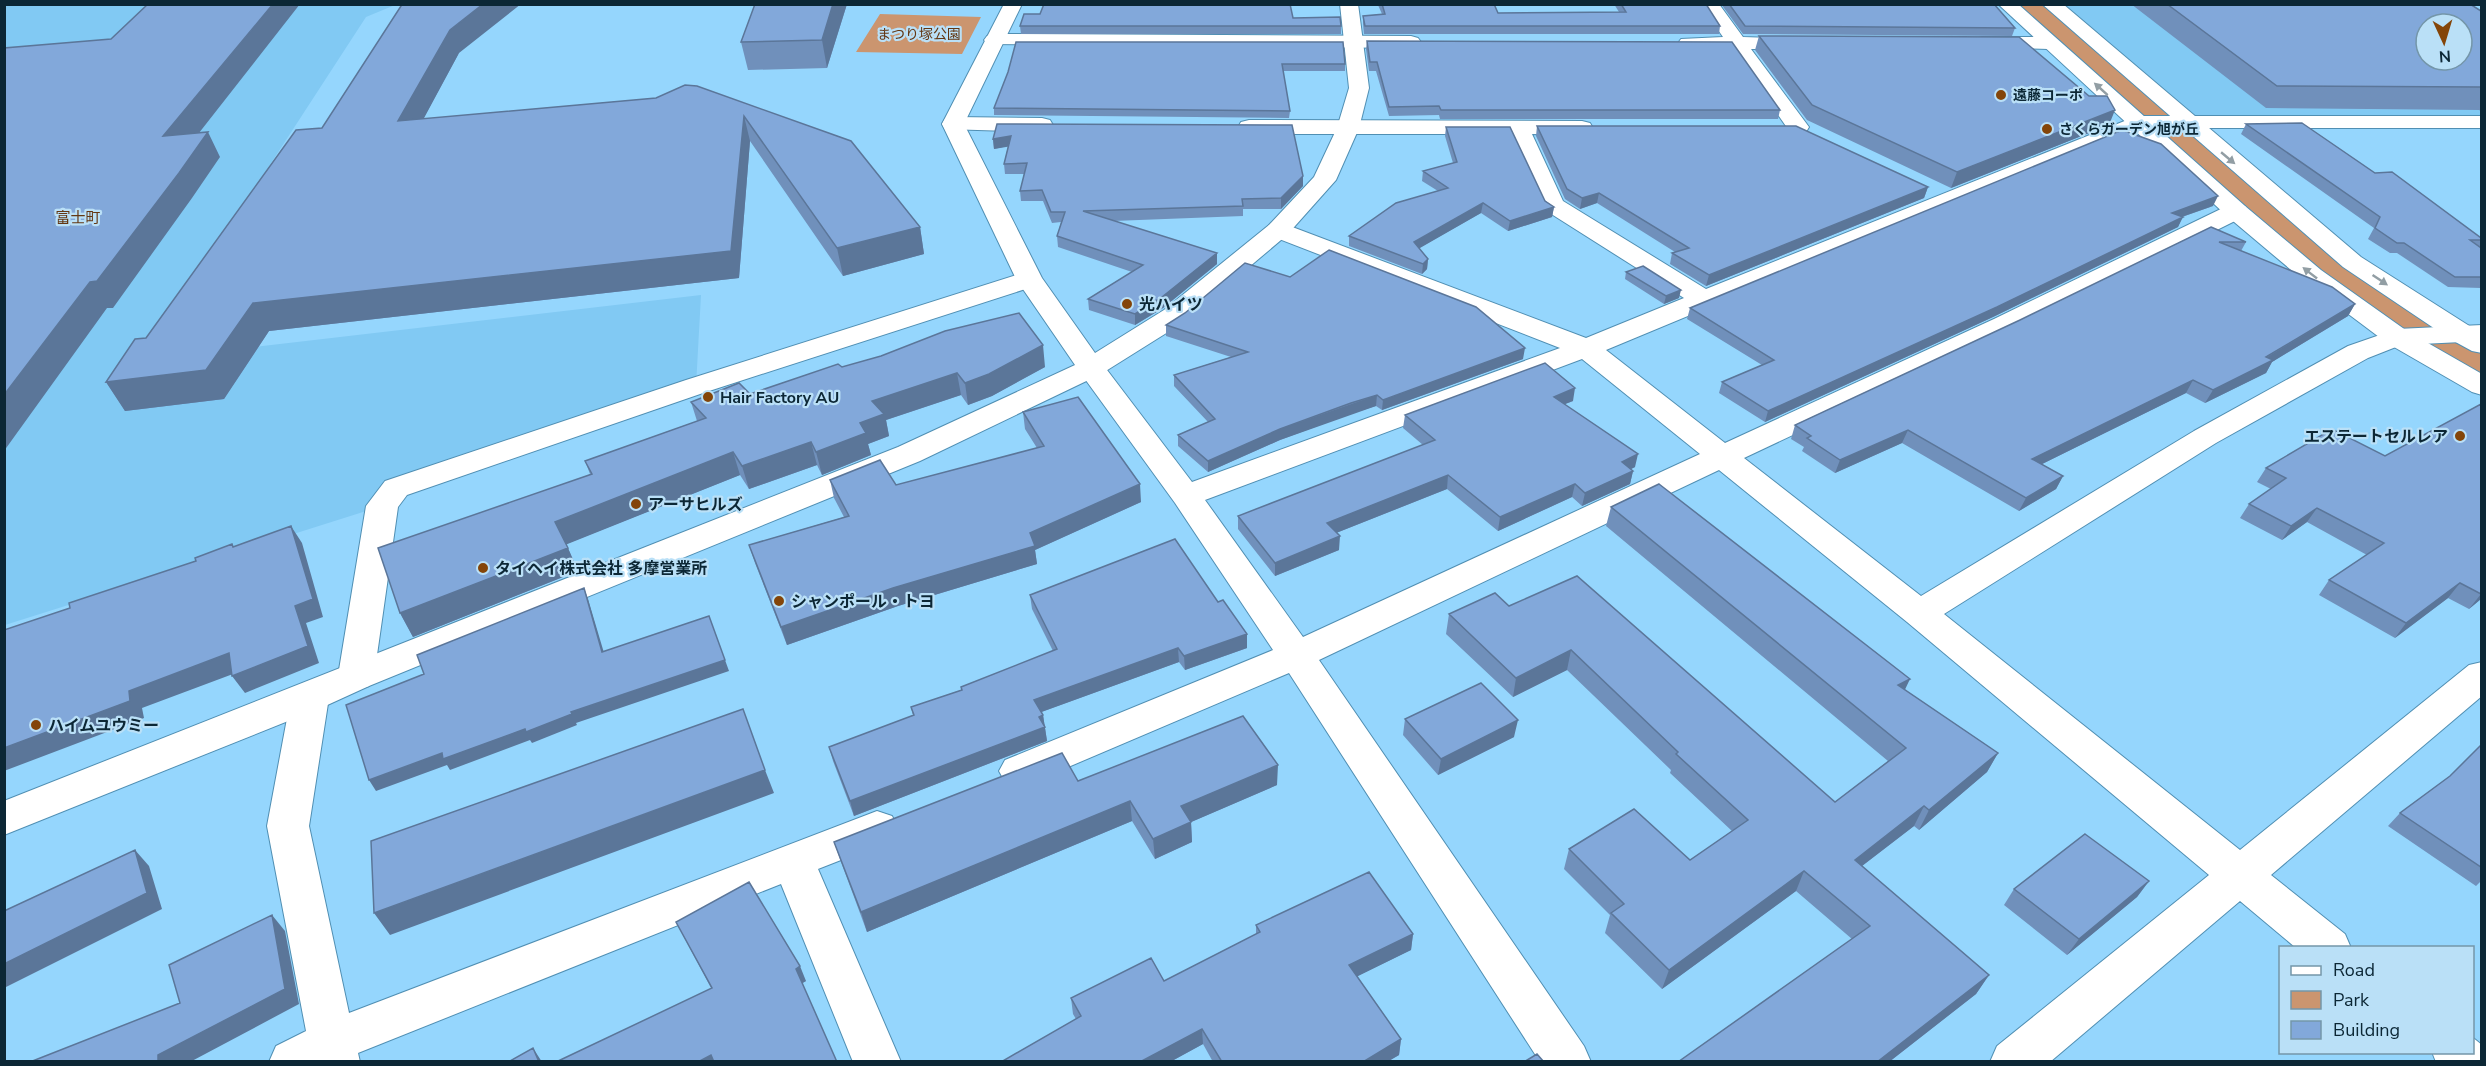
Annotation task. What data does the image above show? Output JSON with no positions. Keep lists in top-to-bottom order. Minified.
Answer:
{"districts":["富士町"],"parks":["まつり塚公園"],"places":["遠藤コーポ","さくらガーデン旭が丘","光ハイツ","Hair Factory AU","エステートセルレア","アーサヒルズ","タイヘイ株式会社 多摩営業所","シャンポール・トヨ","ハイムユウミー"],"legend":["Road","Park","Building"],"north":"bottom"}
